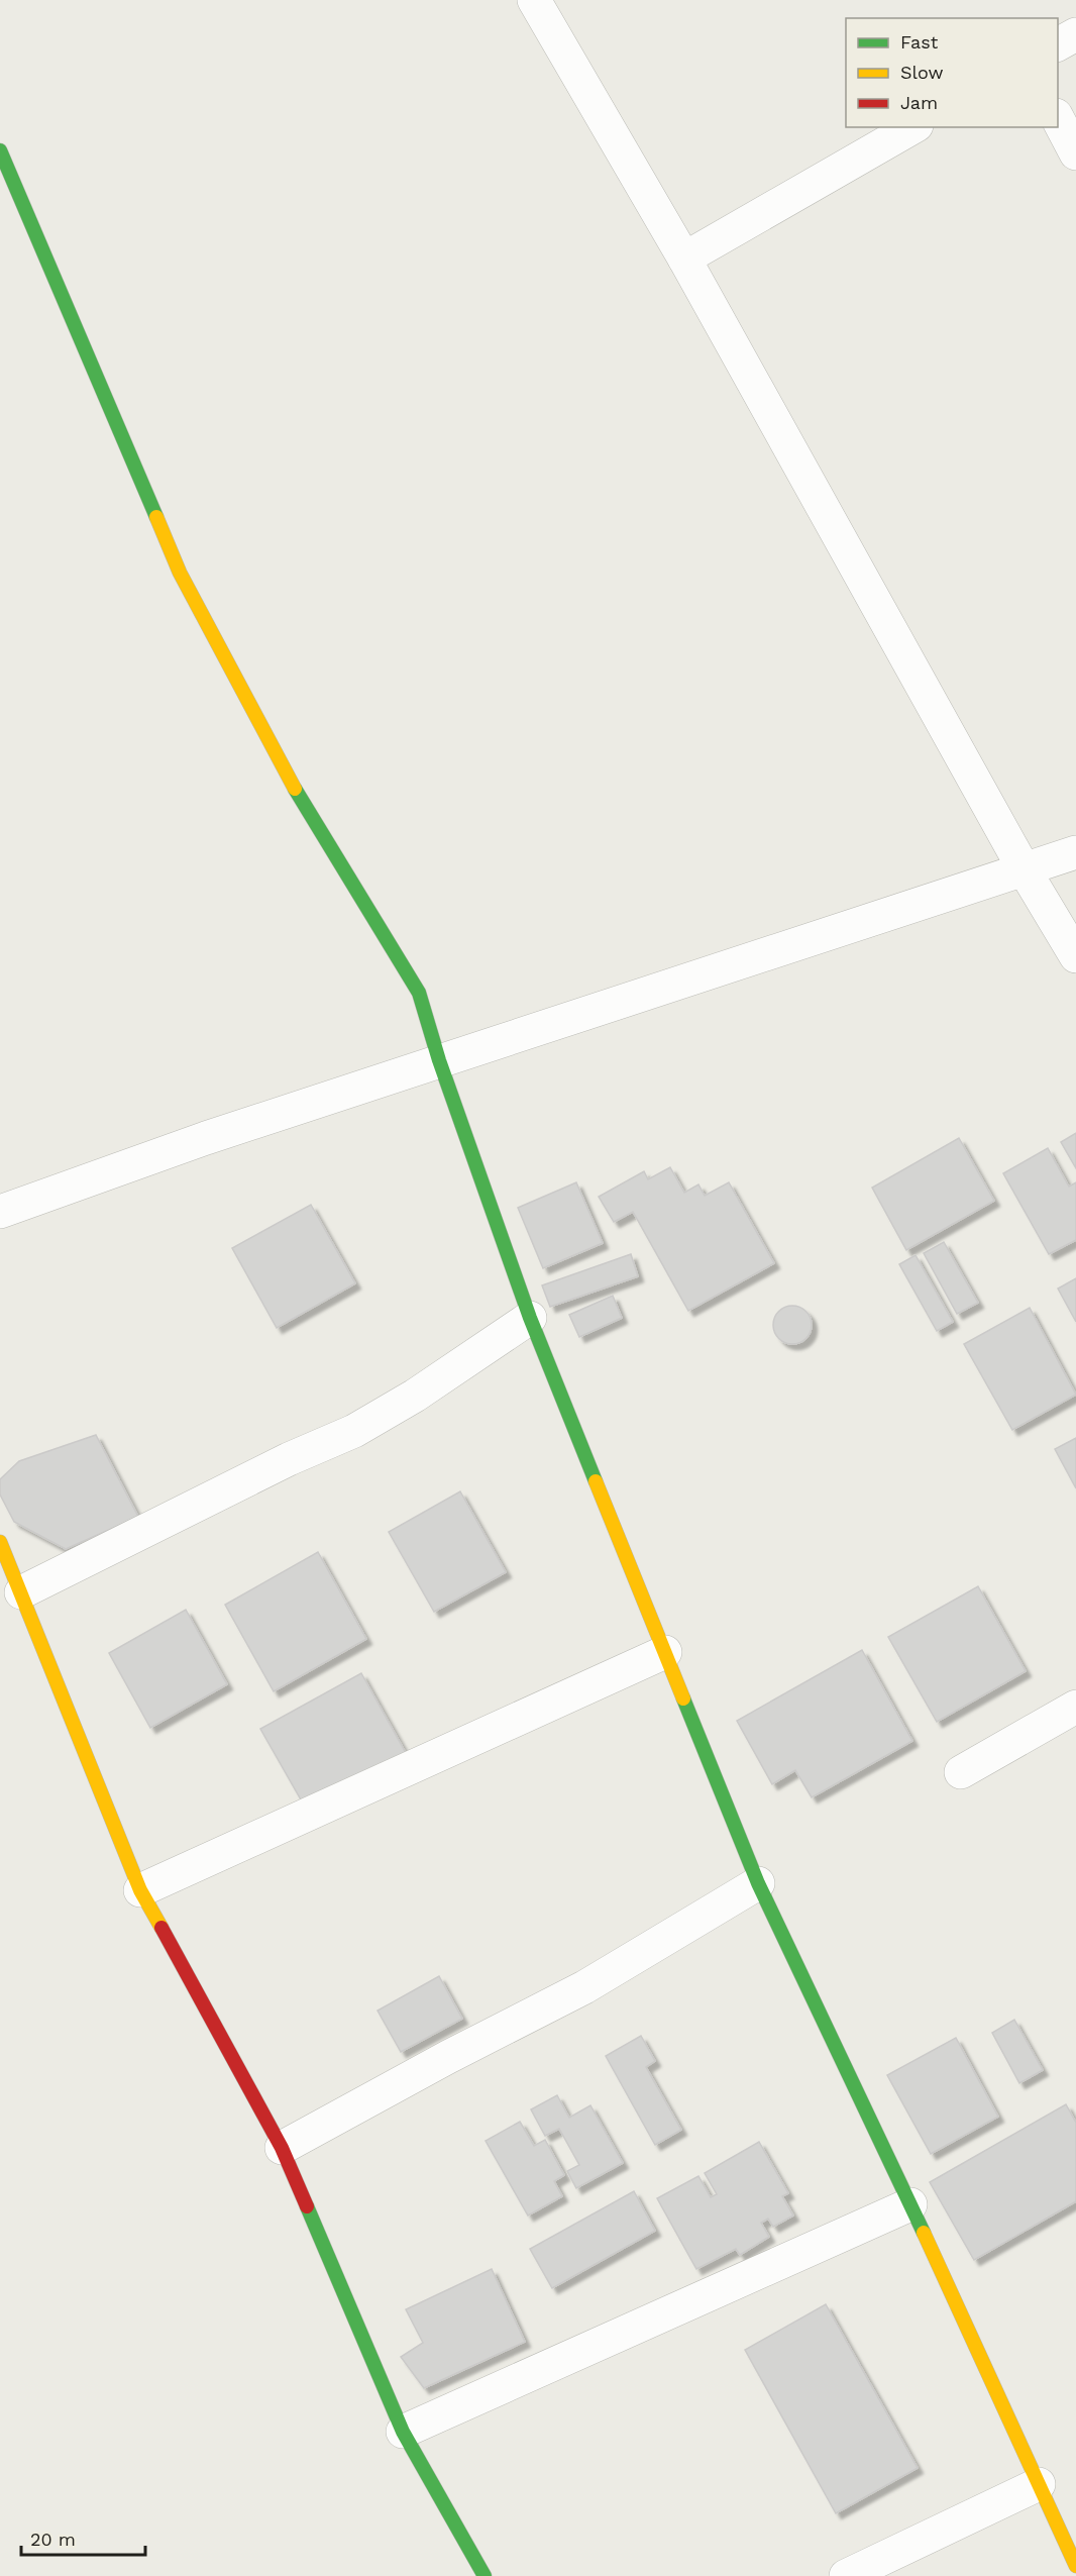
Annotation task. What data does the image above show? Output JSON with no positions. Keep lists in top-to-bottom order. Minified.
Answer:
{"legend":["Fast","Slow","Jam"],"scale_bar":"20 m"}
